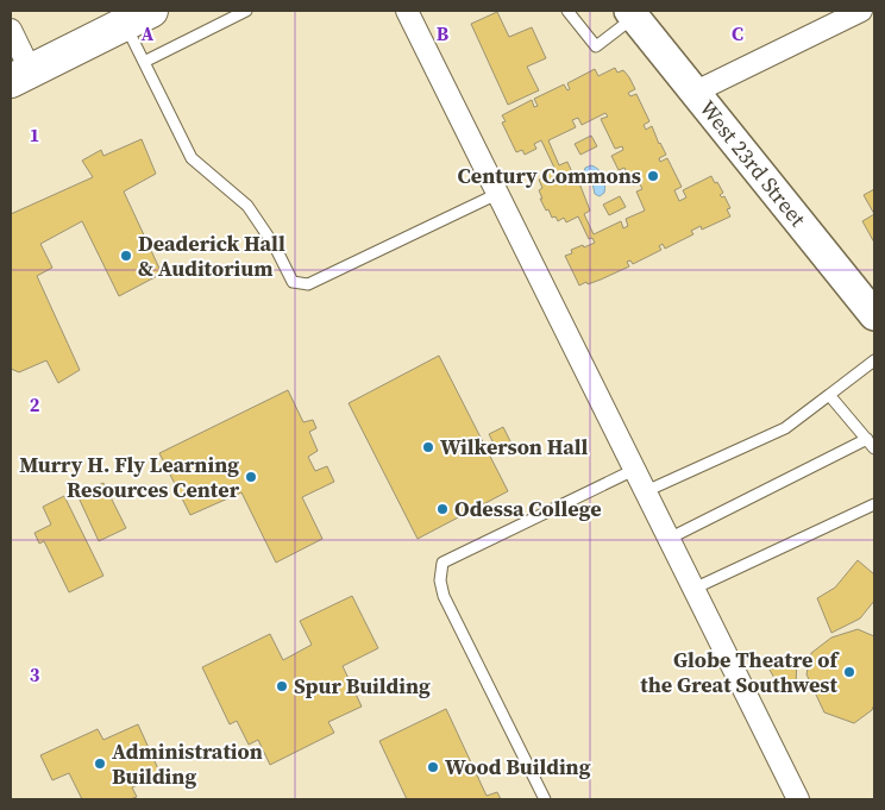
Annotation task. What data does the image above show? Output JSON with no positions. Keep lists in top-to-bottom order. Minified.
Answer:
{"streets":{"street":["West 23rd Street"]},"places":["Century Commons","Deaderick Hall & Auditorium","Wilkerson Hall","Murry H. Fly Learning Resources Center","Odessa College","Globe Theatre of the Great Southwest","Spur Building","Administration Building","Wood Building"],"grid":{"columns":["A","B","C"],"rows":["1","2","3"]}}
